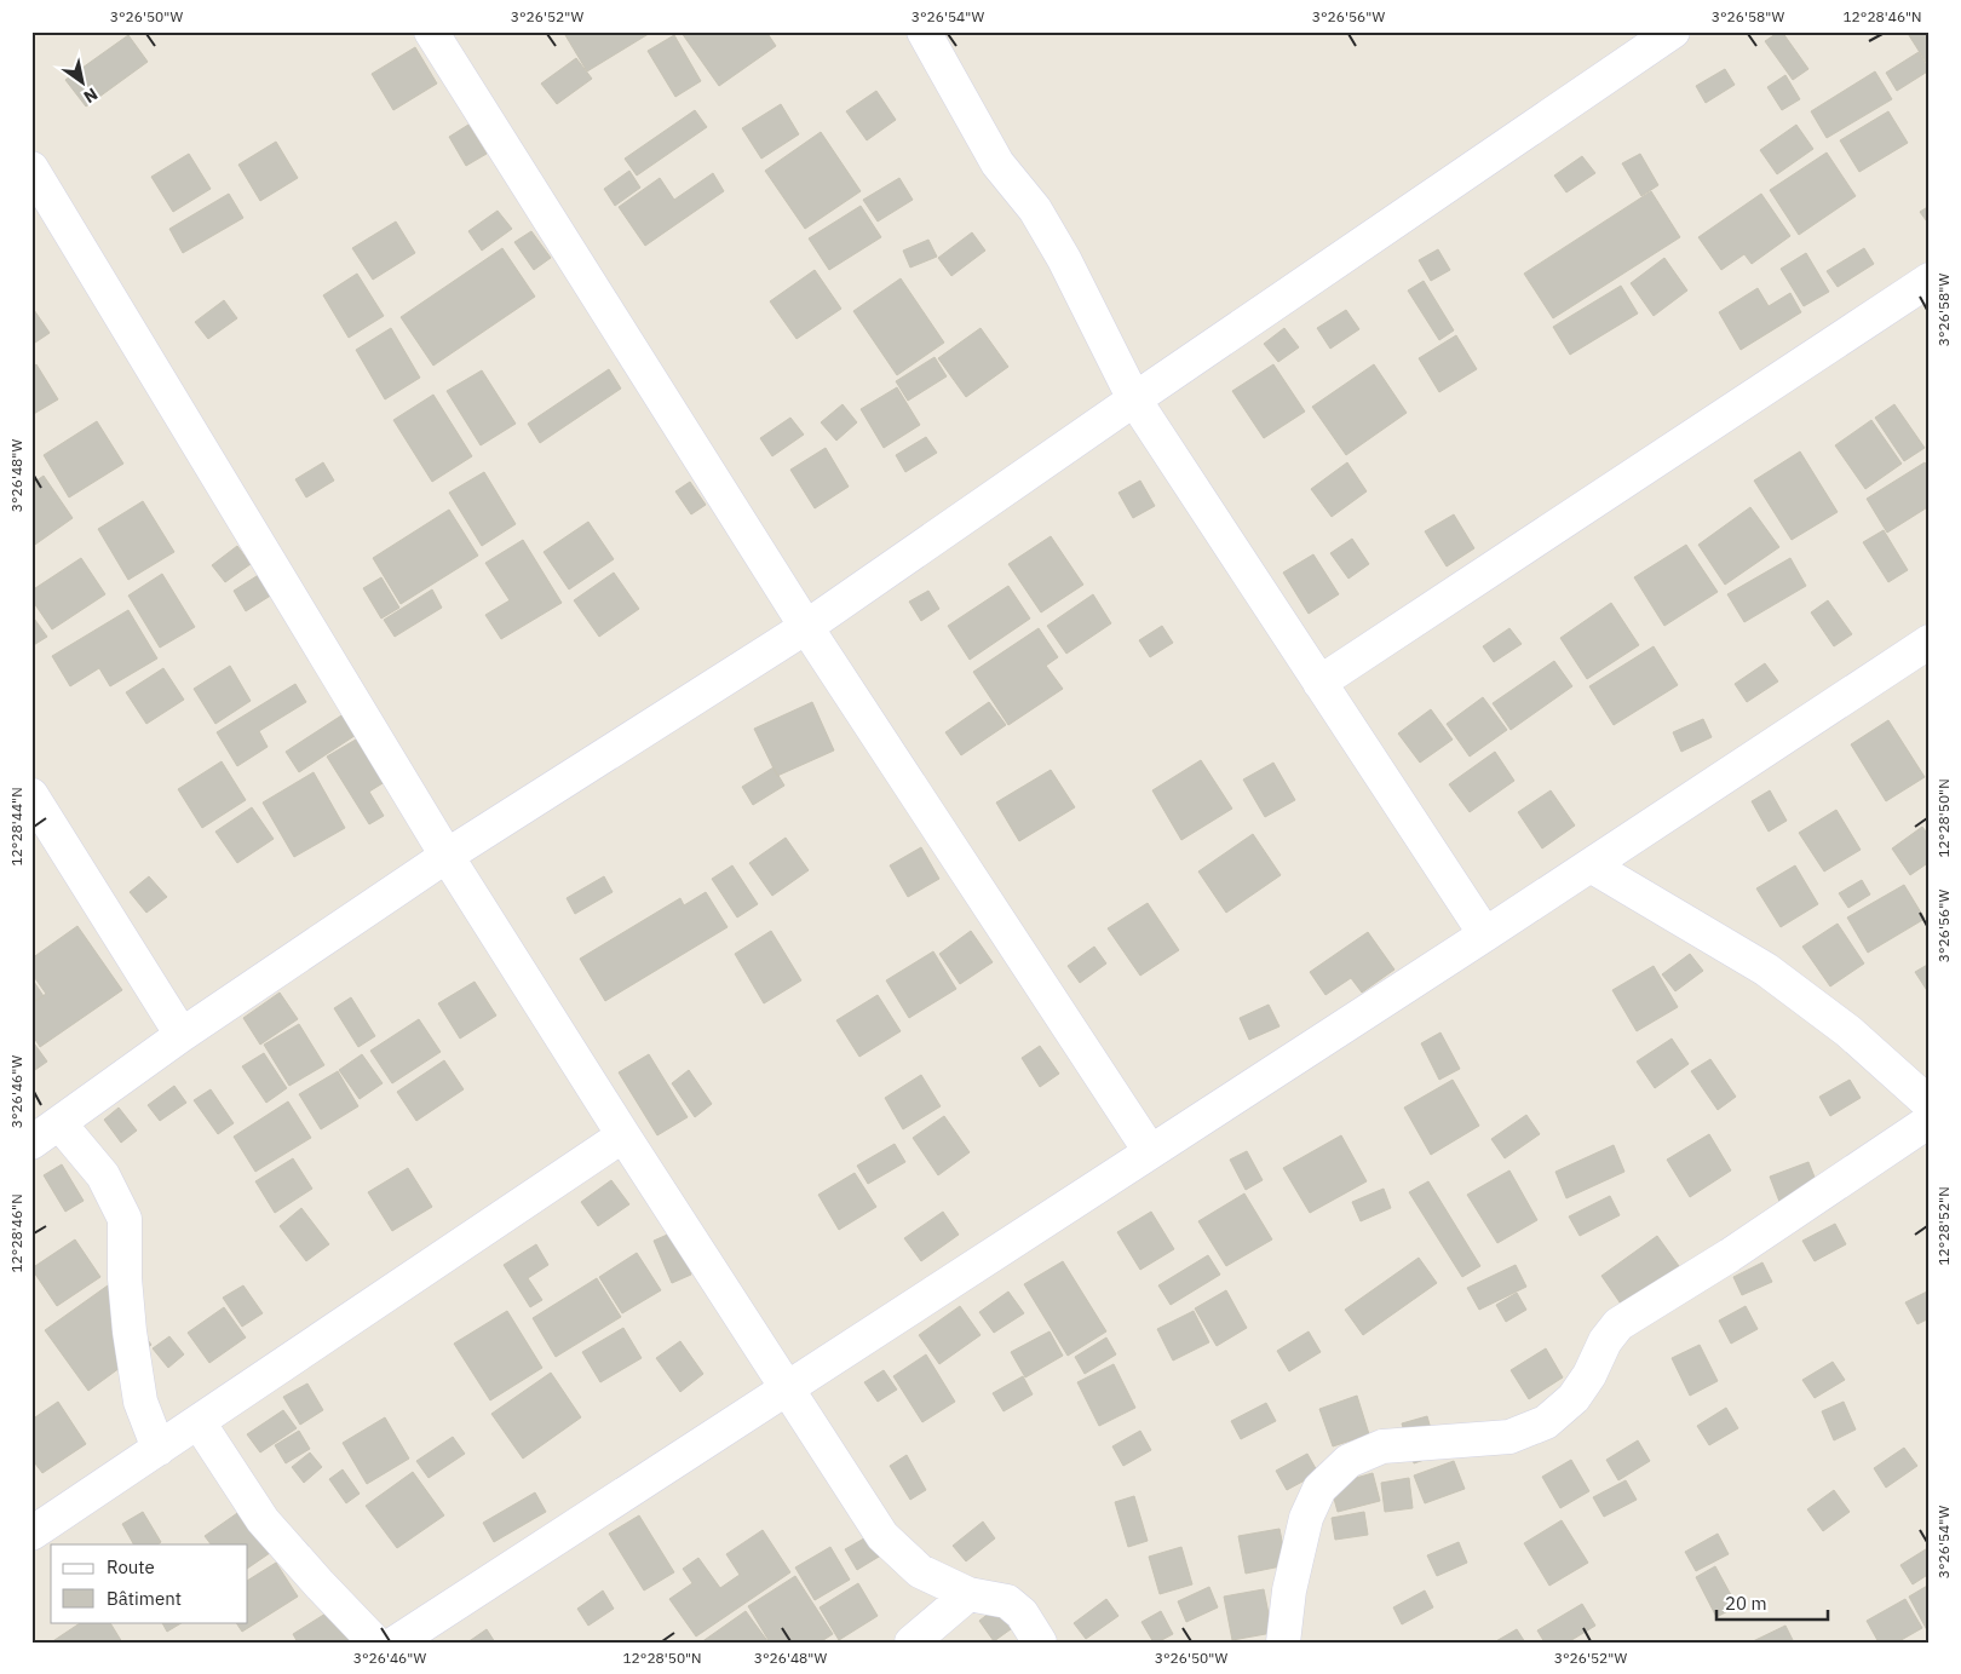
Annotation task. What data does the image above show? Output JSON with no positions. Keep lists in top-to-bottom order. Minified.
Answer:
{"legend":["Route","Bâtiment"],"scale_bar":"20 m","north":"bottom right","coordinates":["3°26'50\"W","3°26'52\"W","3°26'54\"W","3°26'56\"W","3°26'58\"W","12°28'46\"N","3°26'48\"W","12°28'50\"N","12°28'44\"N","3°26'46\"W","12°28'52\"N"]}
